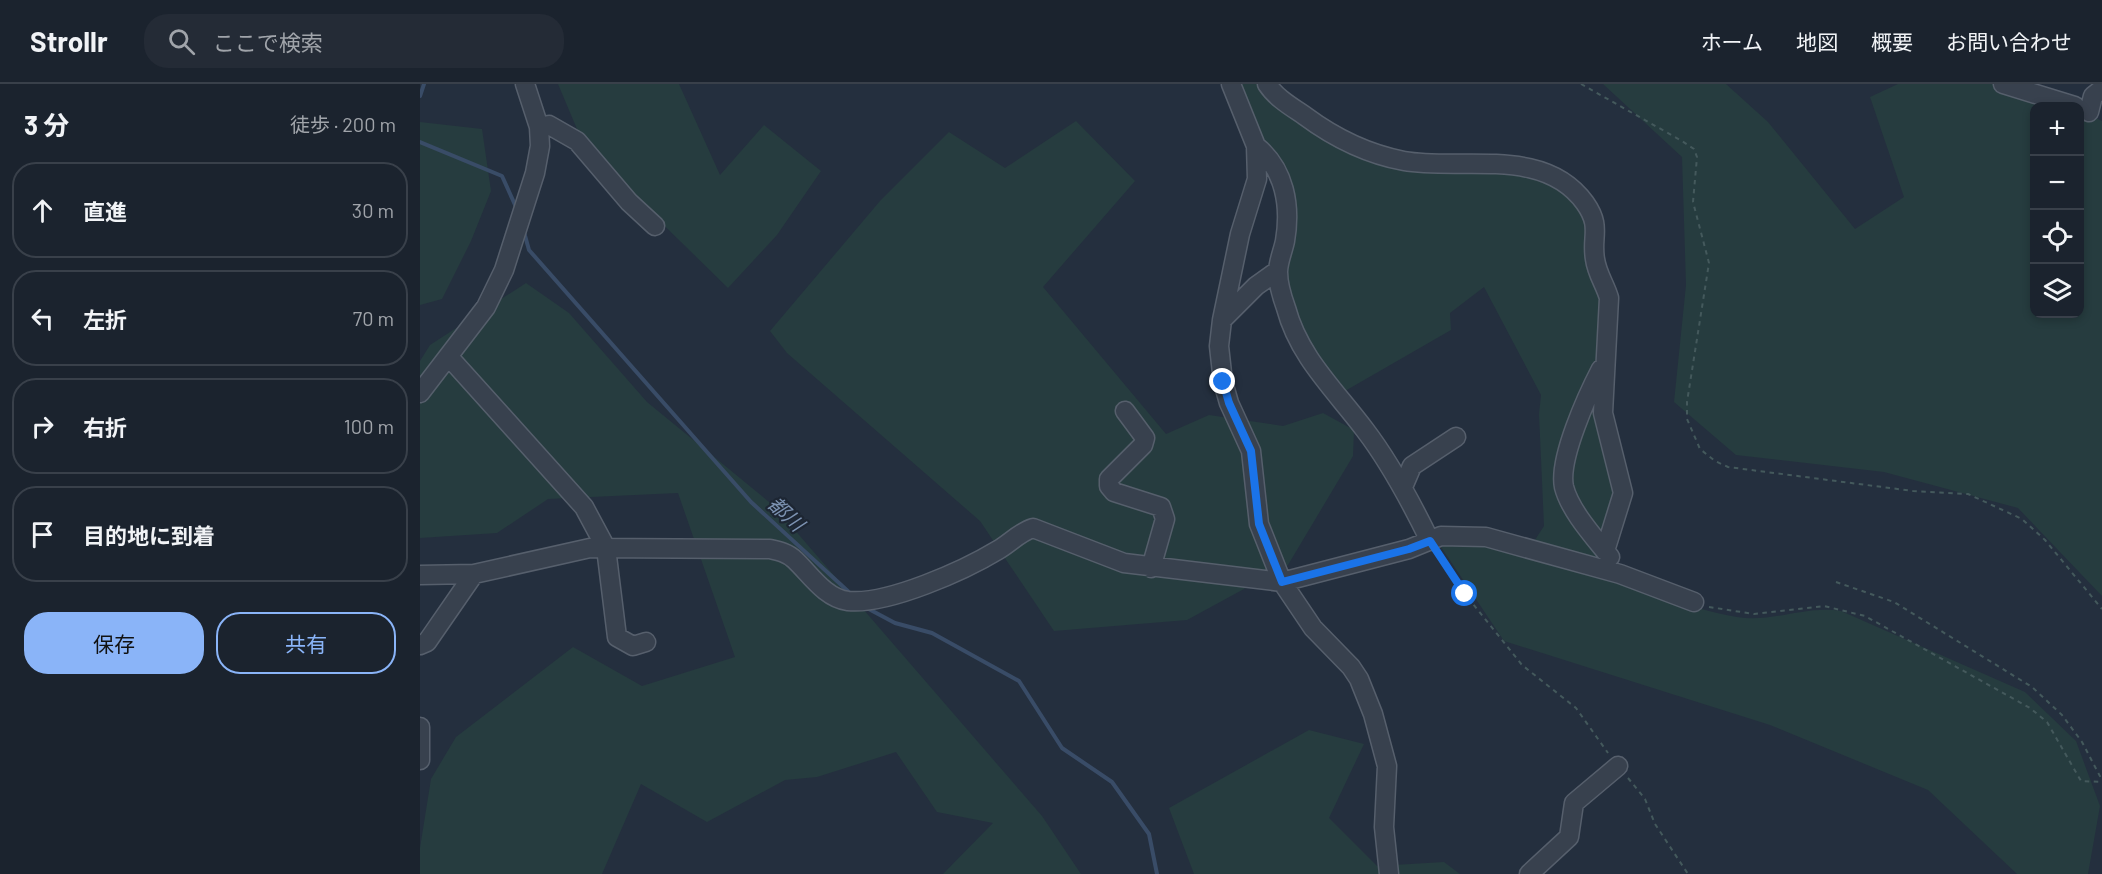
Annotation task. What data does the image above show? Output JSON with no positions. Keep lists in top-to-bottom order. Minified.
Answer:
{"water":["都川"],"page":{"header":"Strollr","search":"ここで検索","nav":["ホーム","地図","概要","お問い合わせ"],"heading":["3 分","徒歩 · 200 m"],"map_buttons":["+","−"],"list":[["直進","30 m"],["左折","70 m"],["右折","100 m"],"目的地に到着"],"buttons":["保存","共有"]}}
